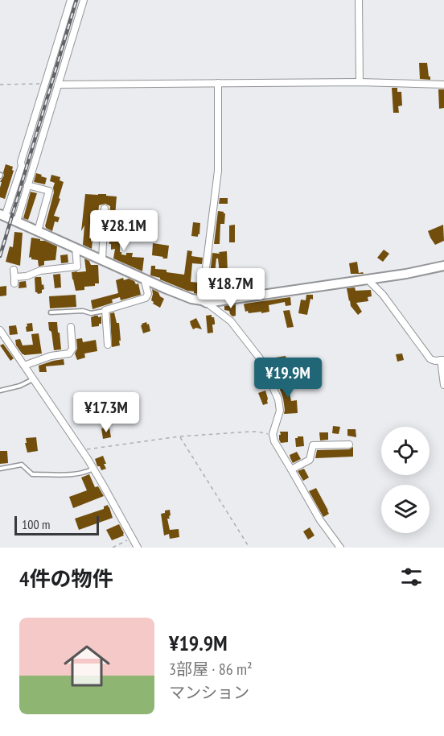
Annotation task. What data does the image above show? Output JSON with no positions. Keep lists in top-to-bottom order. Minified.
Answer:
{"scale_bar":"100 m","page":{"price":["¥28.1M","¥18.7M","¥19.9M","¥17.3M"],"scale":"100 m","heading":"4件の物件","list":[{"name":"¥19.9M","note":"3部屋 · 86 m² · マンション"}]}}
